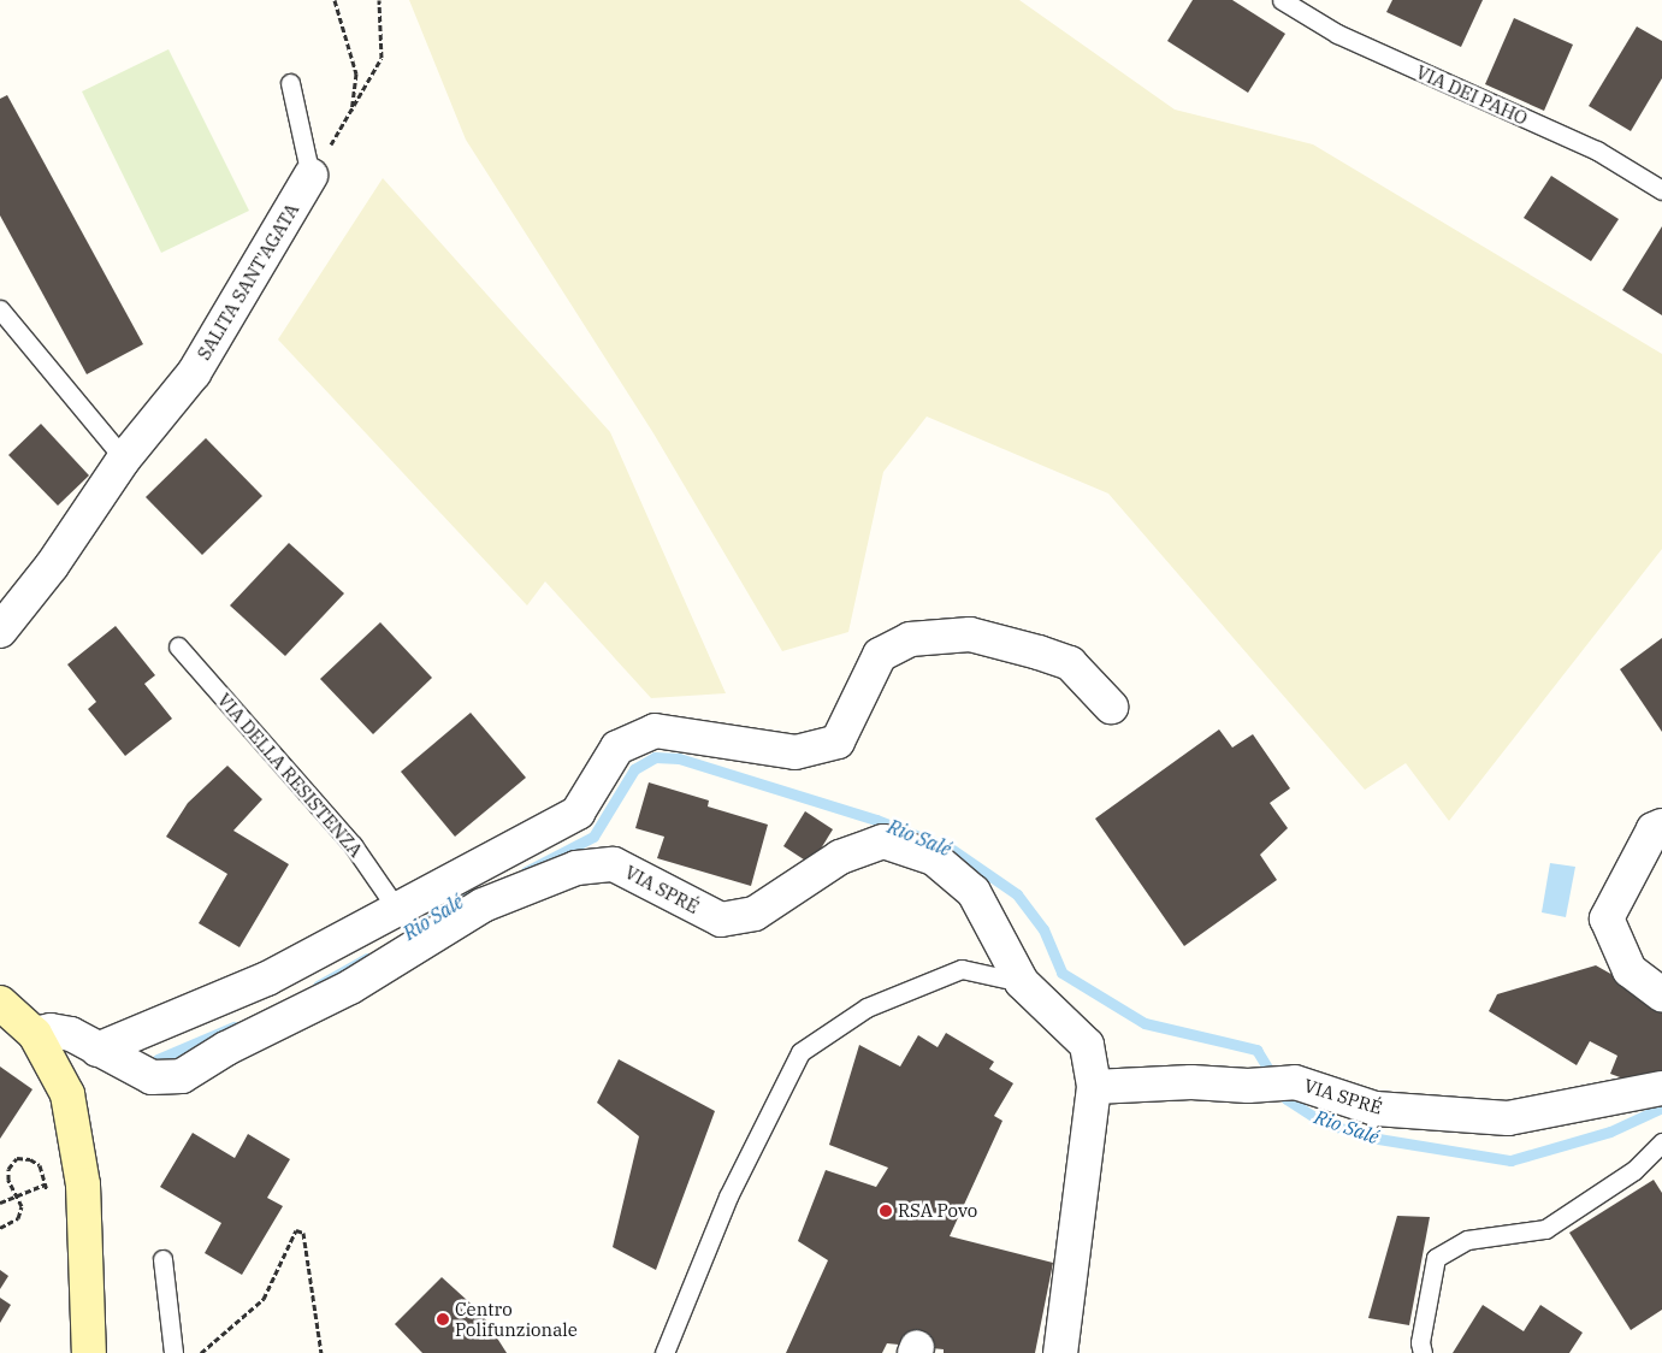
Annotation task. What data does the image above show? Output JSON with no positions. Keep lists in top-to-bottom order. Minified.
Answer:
{"streets":{"street":["SALITA SANT'AGATA","VIA SPRÉ"],"lane":["VIA DEI PAHO","VIA DELLA RESISTENZA"]},"water":["Rio Salé"],"places":["RSA Povo","Centro Polifunzionale"]}
